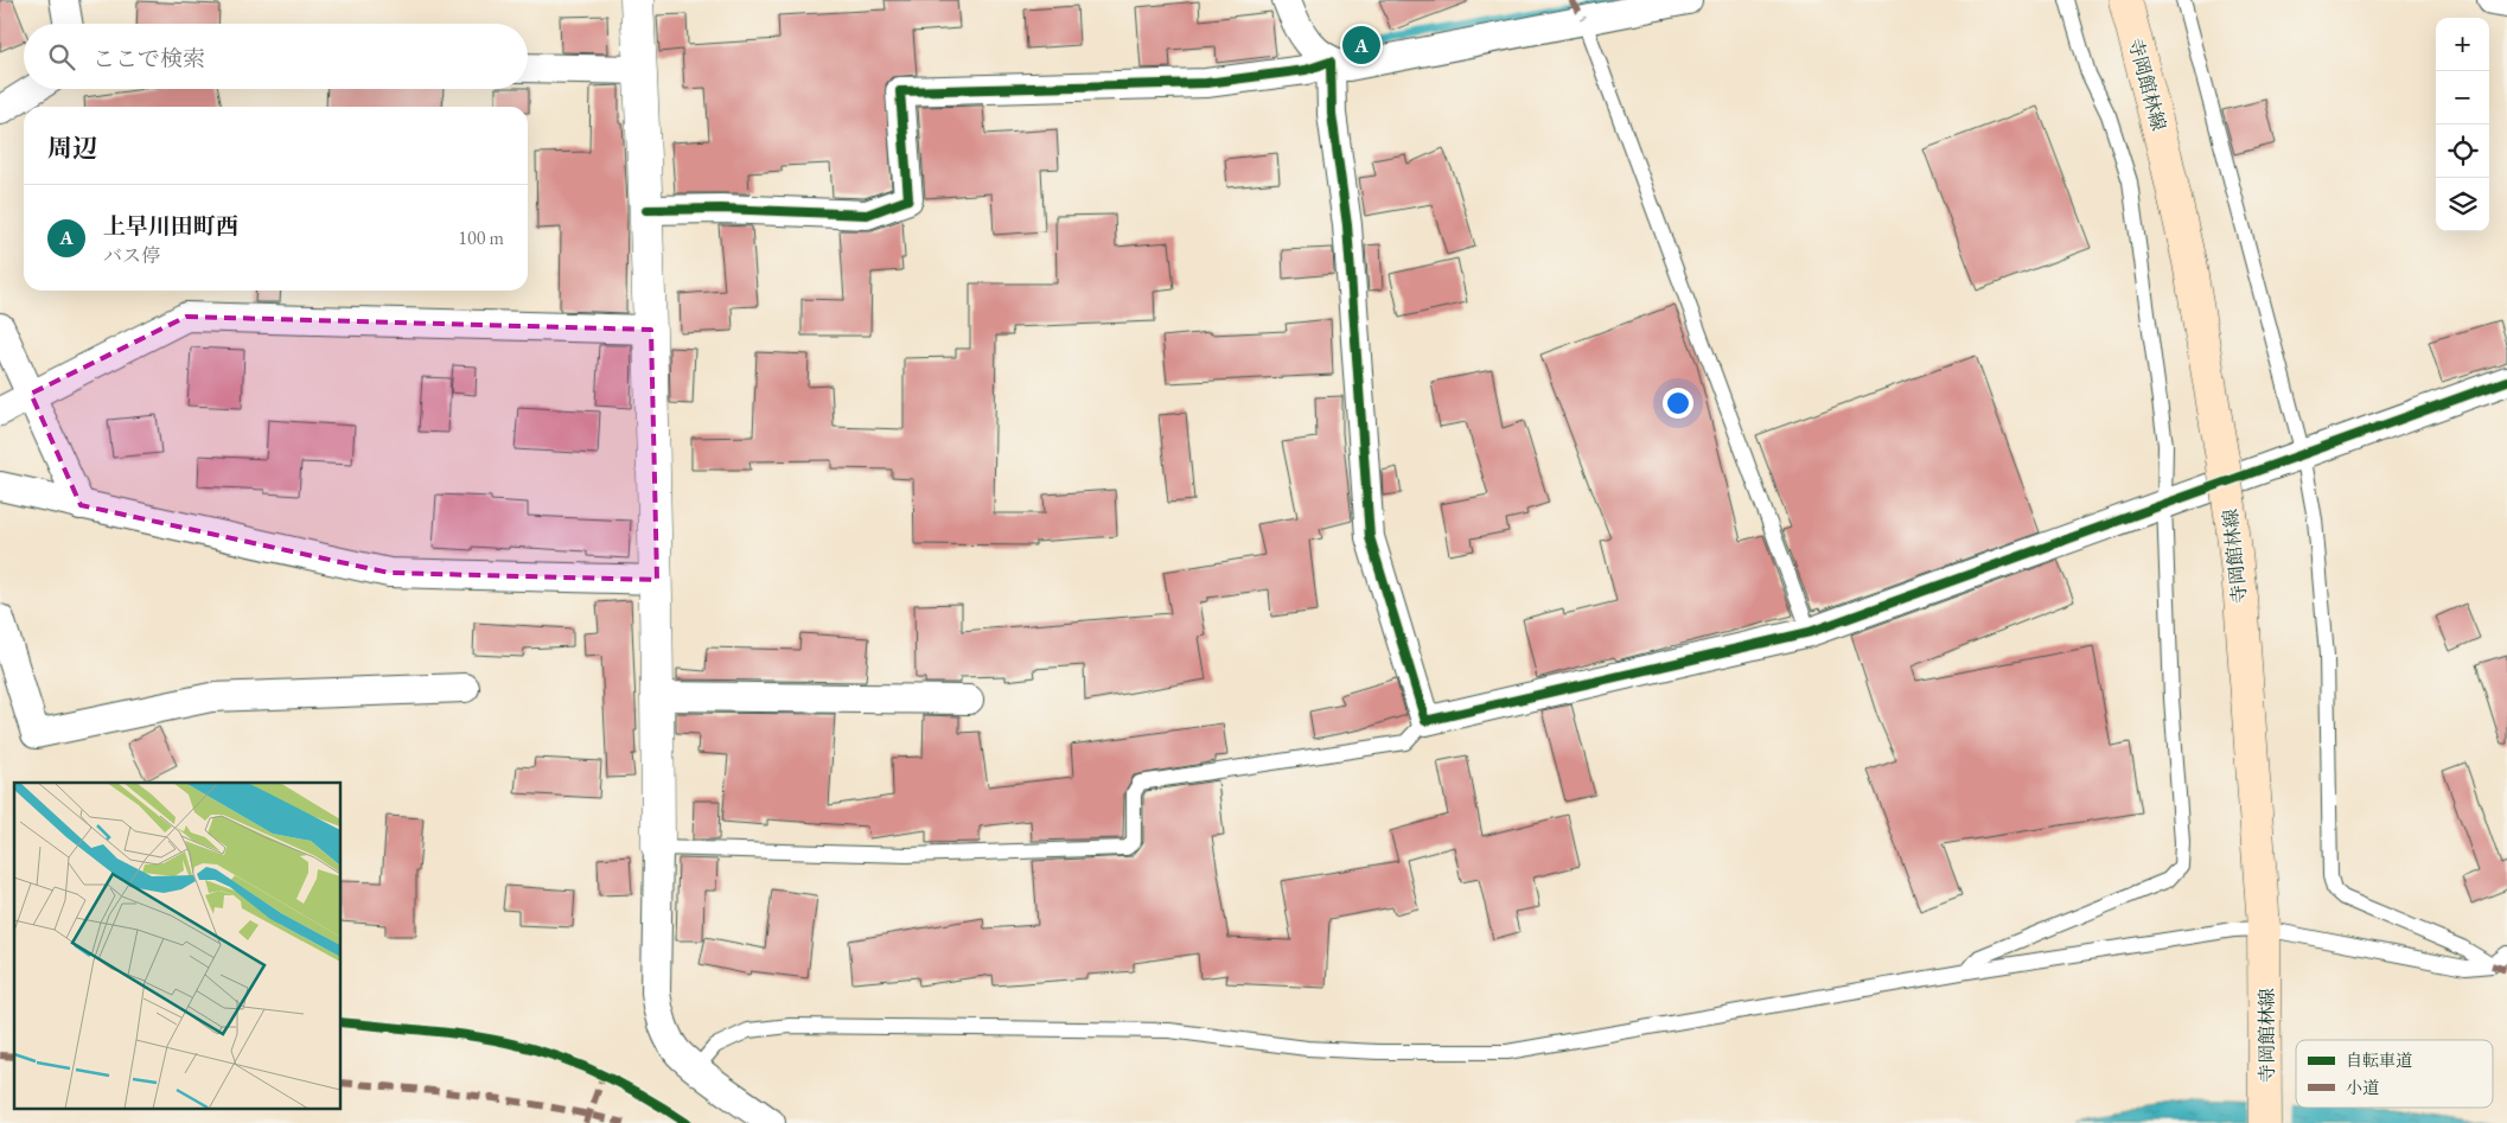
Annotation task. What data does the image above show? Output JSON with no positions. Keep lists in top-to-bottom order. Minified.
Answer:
{"streets":{"main road":["寺岡館林線"]},"legend":["自転車道","小道"],"page":{"map_buttons":["+","−"],"pins":"A","search":"ここで検索","heading":"周辺","list":[{"mark":"A","name":"上早川田町西","note":"バス停","value":"100 m"}]}}
